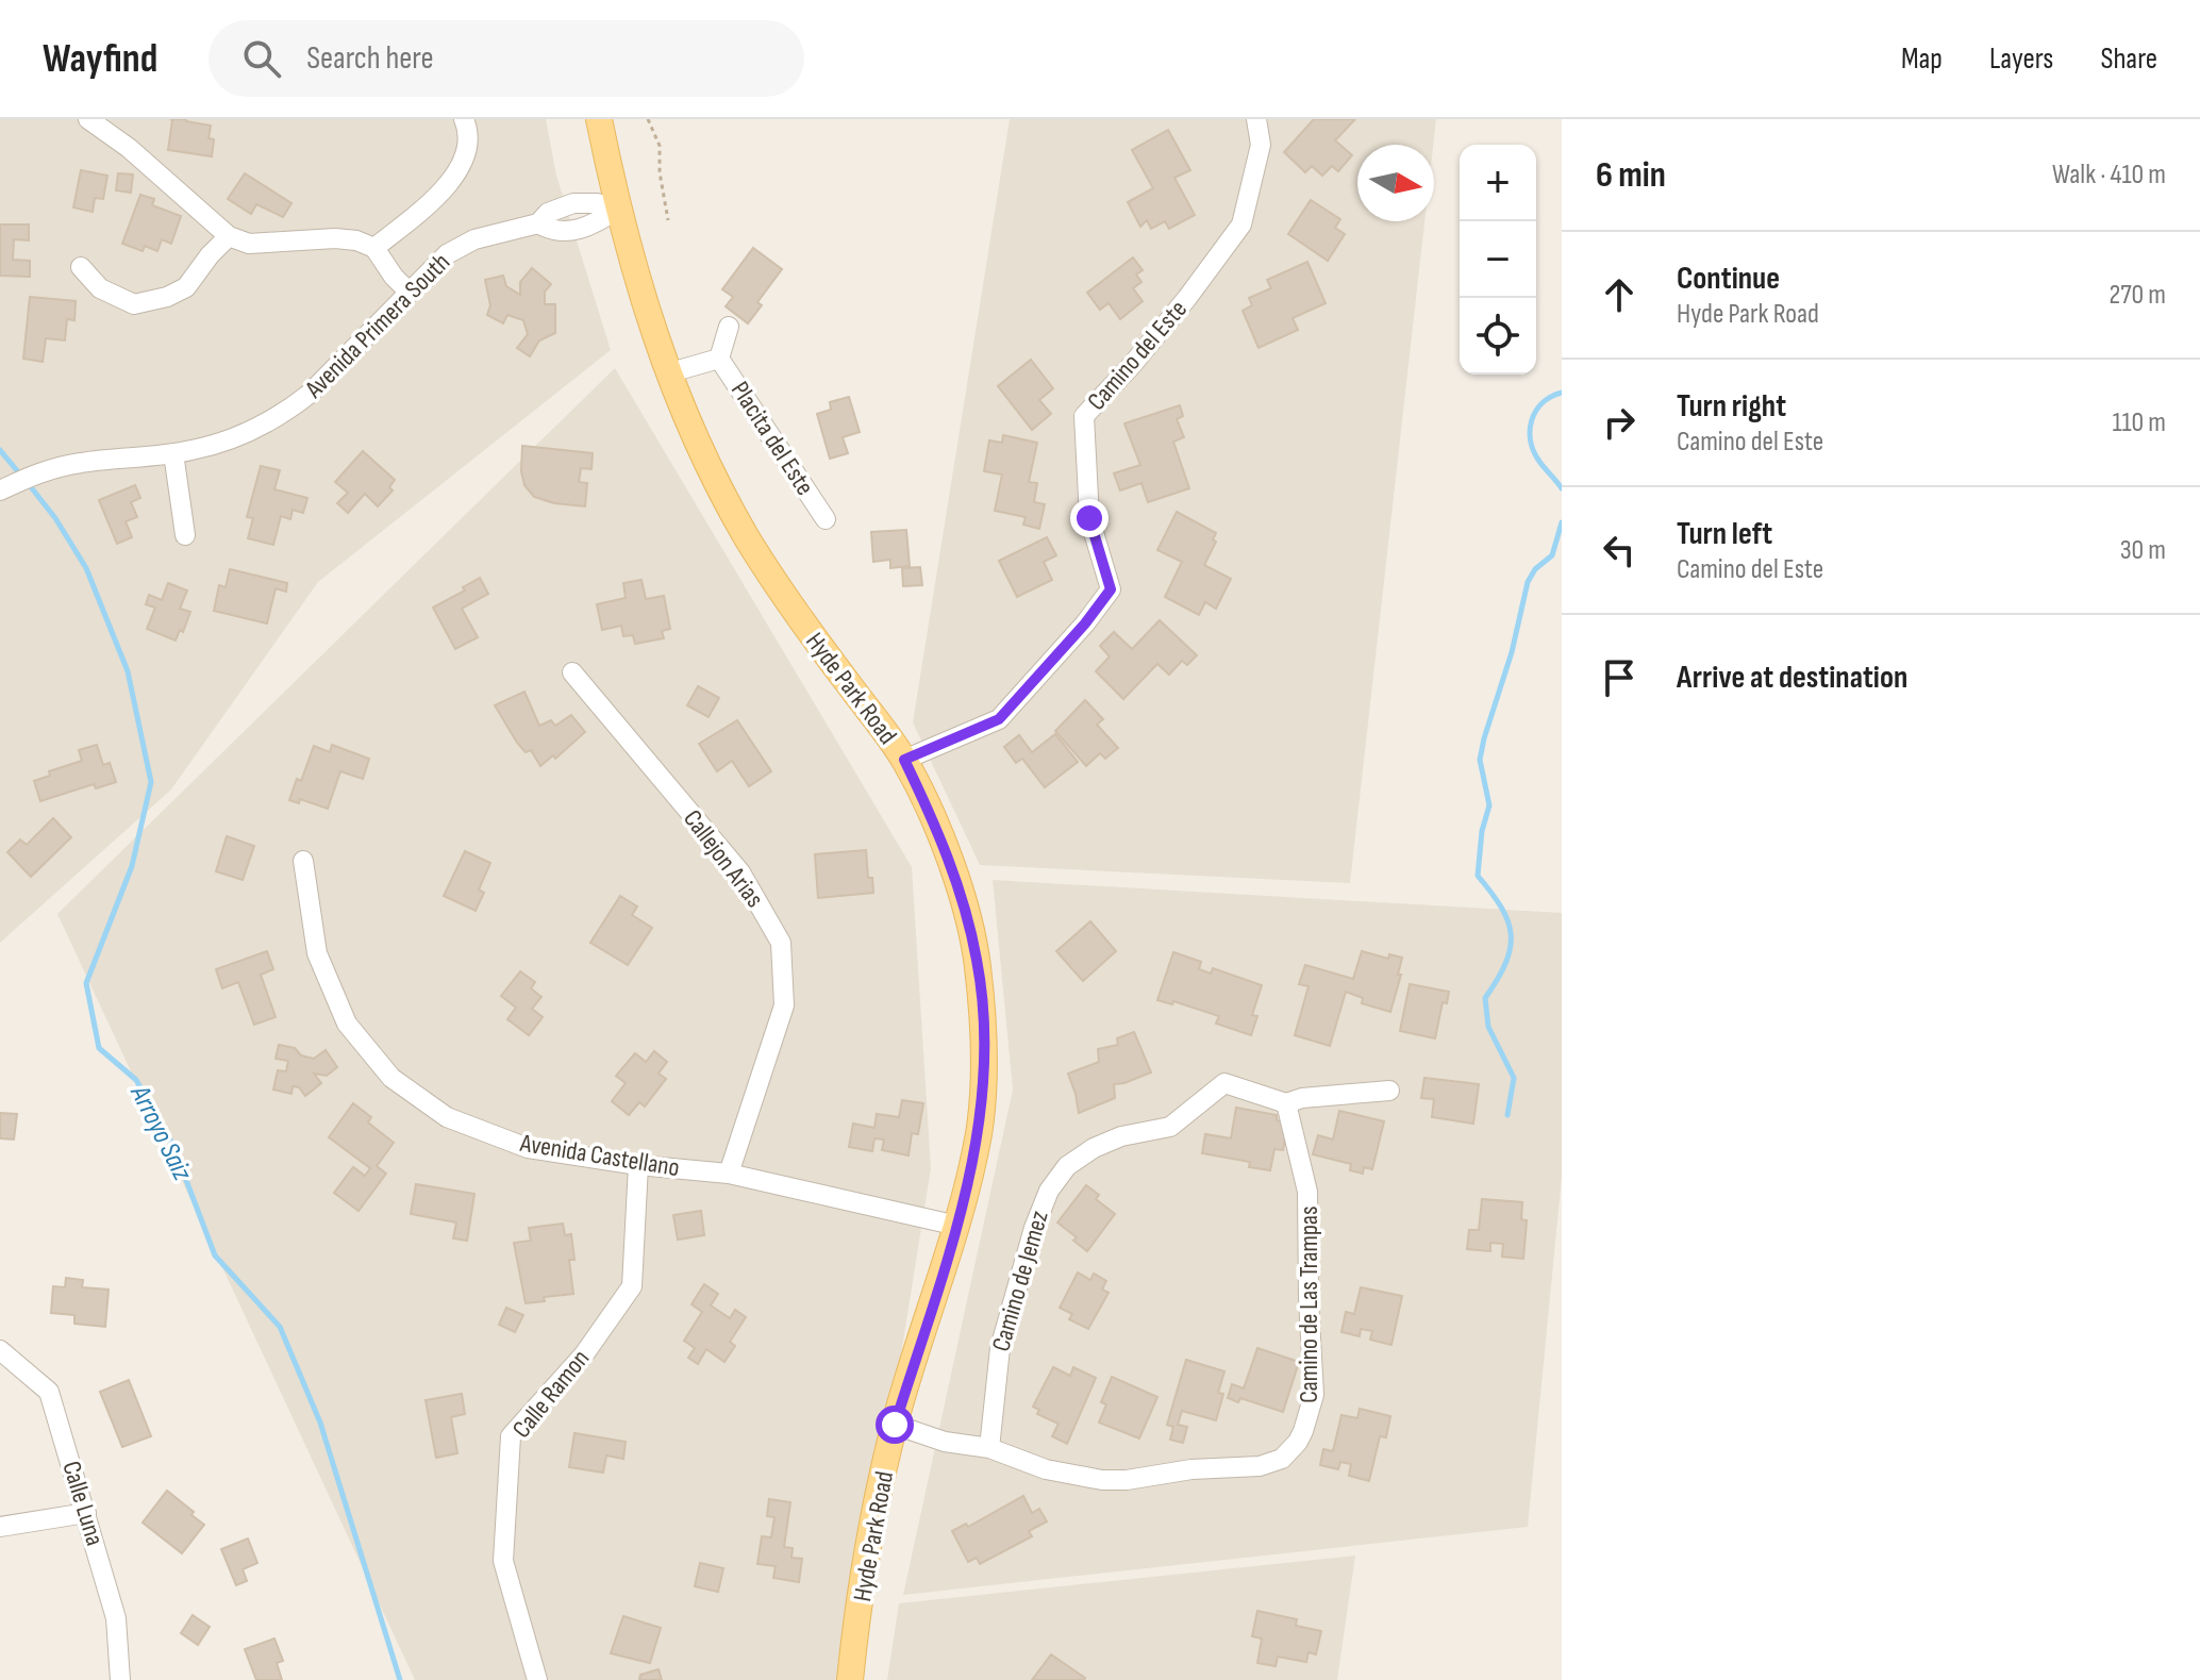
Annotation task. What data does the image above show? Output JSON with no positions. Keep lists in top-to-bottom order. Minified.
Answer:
{"streets":{"main road":["Hyde Park Road"],"street":["Avenida Primera South","Camino del Este","Placita del Este","Callejon Arias","Avenida Castellano","Camino de Jemez","Camino de Las Trampas","Calle Ramon","Calle Luna"]},"crossings":[["Avenida Primera South","Hyde Park Road"],["Camino del Este","Hyde Park Road"],["Placita del Este","Hyde Park Road"],["Hyde Park Road","Avenida Castellano"],["Hyde Park Road","Camino de Las Trampas"],["Callejon Arias","Avenida Castellano"],["Avenida Castellano","Calle Ramon"],["Camino de Jemez","Camino de Las Trampas"]],"water":["Arroyo Saiz"],"north":"right","page":{"header":"Wayfind","search":"Search here","nav":["Map","Layers","Share"],"heading":["6 min","Walk · 410 m"],"map_buttons":["+","−"],"list":[["Continue","Hyde Park Road","270 m"],["Turn right","Camino del Este","110 m"],["Turn left","Camino del Este","30 m"],"Arrive at destination"]}}
